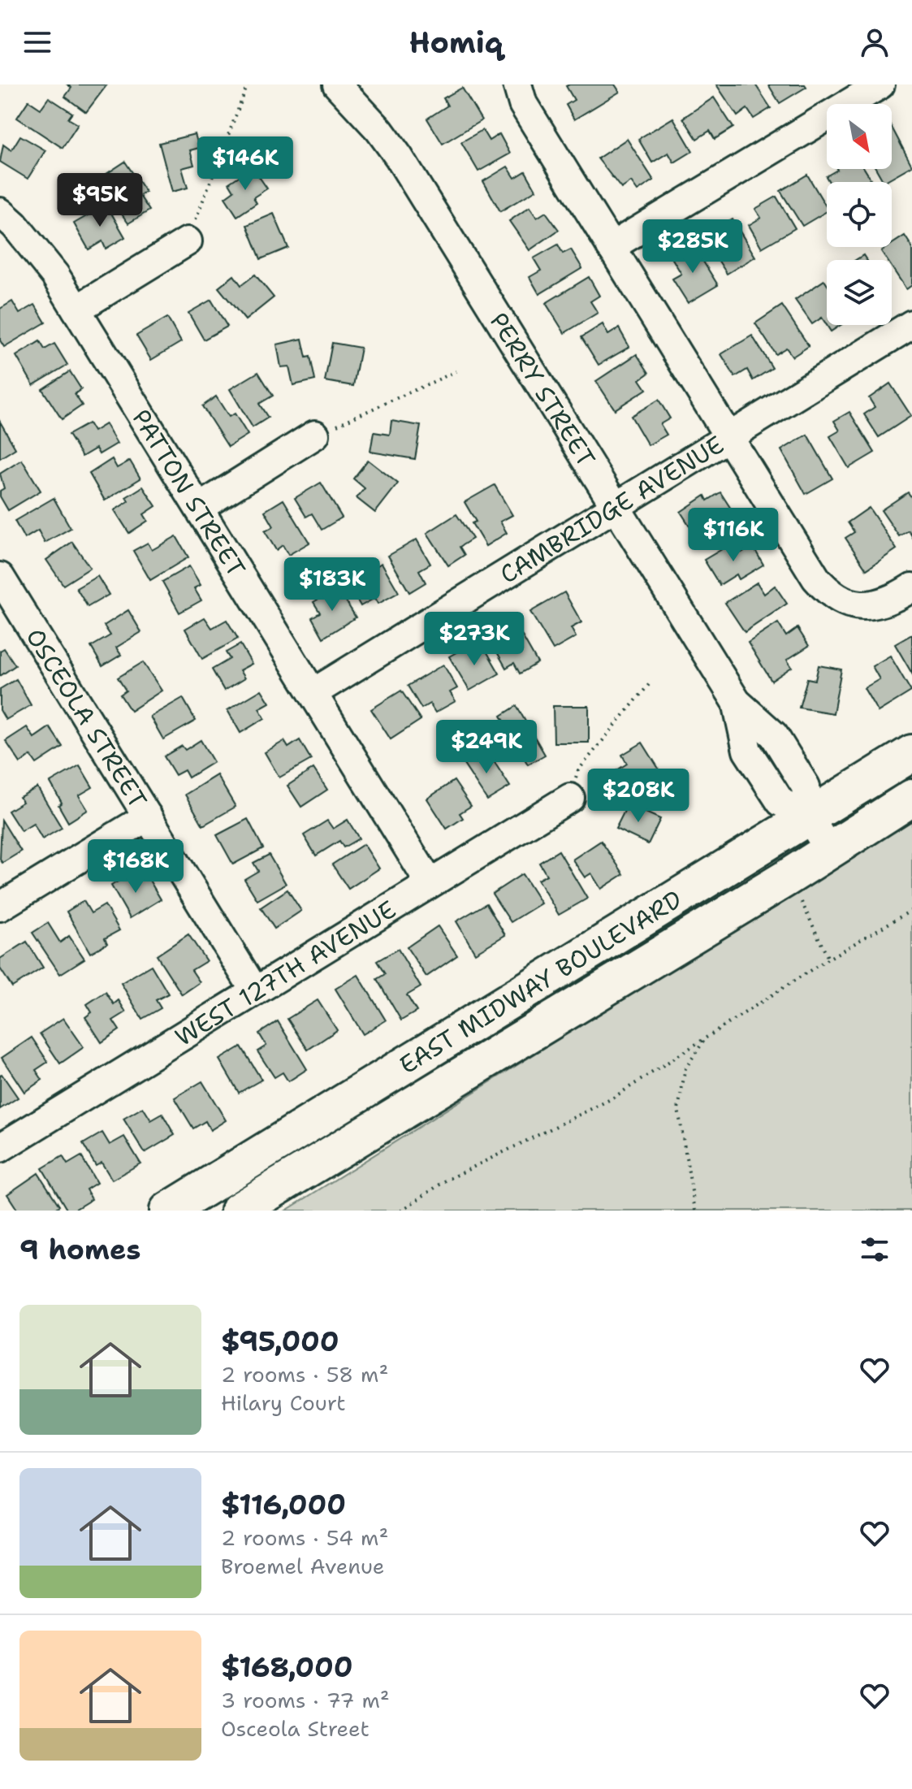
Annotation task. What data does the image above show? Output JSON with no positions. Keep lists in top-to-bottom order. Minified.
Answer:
{"streets":{"main road":["EAST MIDWAY BOULEVARD"],"street":["PERRY STREET","PATTON STREET","CAMBRIDGE AVENUE","OSCEOLA STREET","WEST 127TH AVENUE"]},"crossings":[["PERRY STREET","CAMBRIDGE AVENUE"],["PERRY STREET","EAST MIDWAY BOULEVARD"],["PATTON STREET","CAMBRIDGE AVENUE"],["PATTON STREET","WEST 127TH AVENUE"],["OSCEOLA STREET","WEST 127TH AVENUE"]],"north":"bottom right","page":{"header":"Homiq","price":["$146K","$95K","$285K","$116K","$183K","$273K","$249K","$208K","$168K"],"heading":"9 homes","list":[{"name":"$95,000","note":"2 rooms · 58 m² · Hilary Court"},{"name":"$116,000","note":"2 rooms · 54 m² · Broemel Avenue"},{"name":"$168,000","note":"3 rooms · 77 m² · Osceola Street"}]}}
